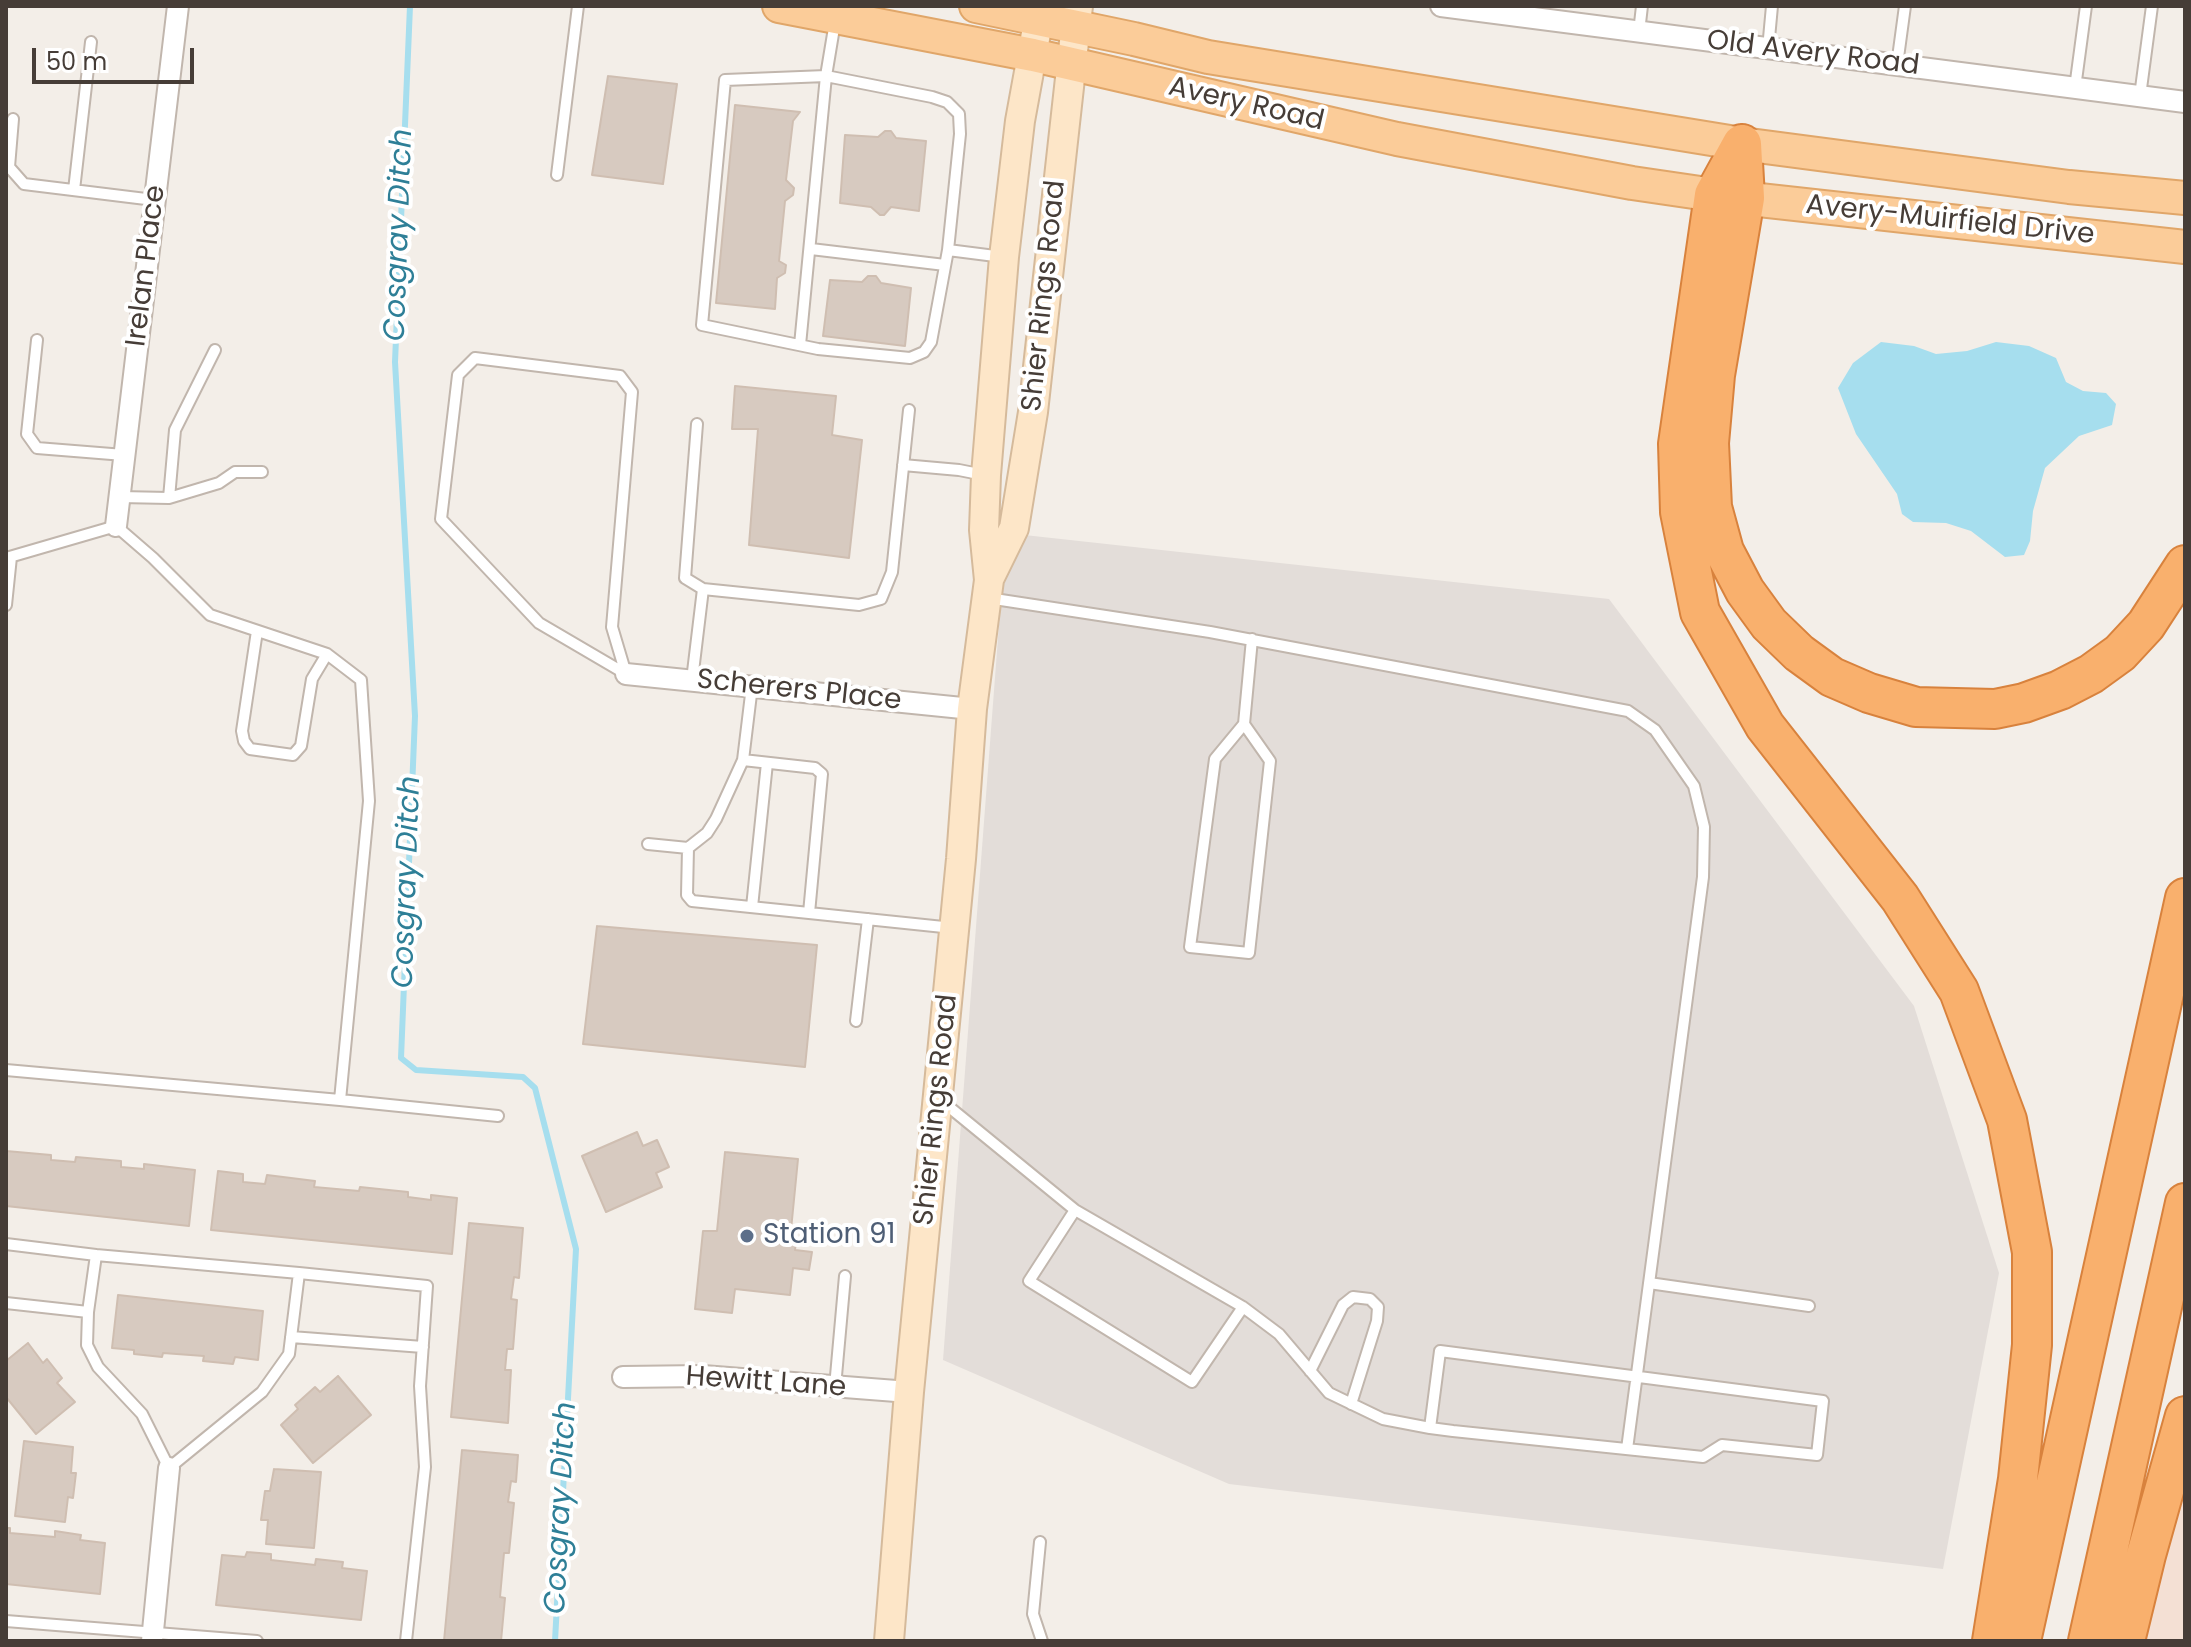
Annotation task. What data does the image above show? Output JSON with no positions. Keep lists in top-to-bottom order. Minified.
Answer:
{"streets":{"main road":["Avery Road","Avery-Muirfield Drive","Shier Rings Road"],"street":["Old Avery Road","Irelan Place","Scherers Place","Hewitt Lane"]},"crossings":[["Avery Road","Avery-Muirfield Drive"],["Avery Road","Shier Rings Road"],["Shier Rings Road","Scherers Place"],["Shier Rings Road","Hewitt Lane"]],"water":["Cosgray Ditch"],"places":["Station 91"],"scale_bar":"50 m"}
